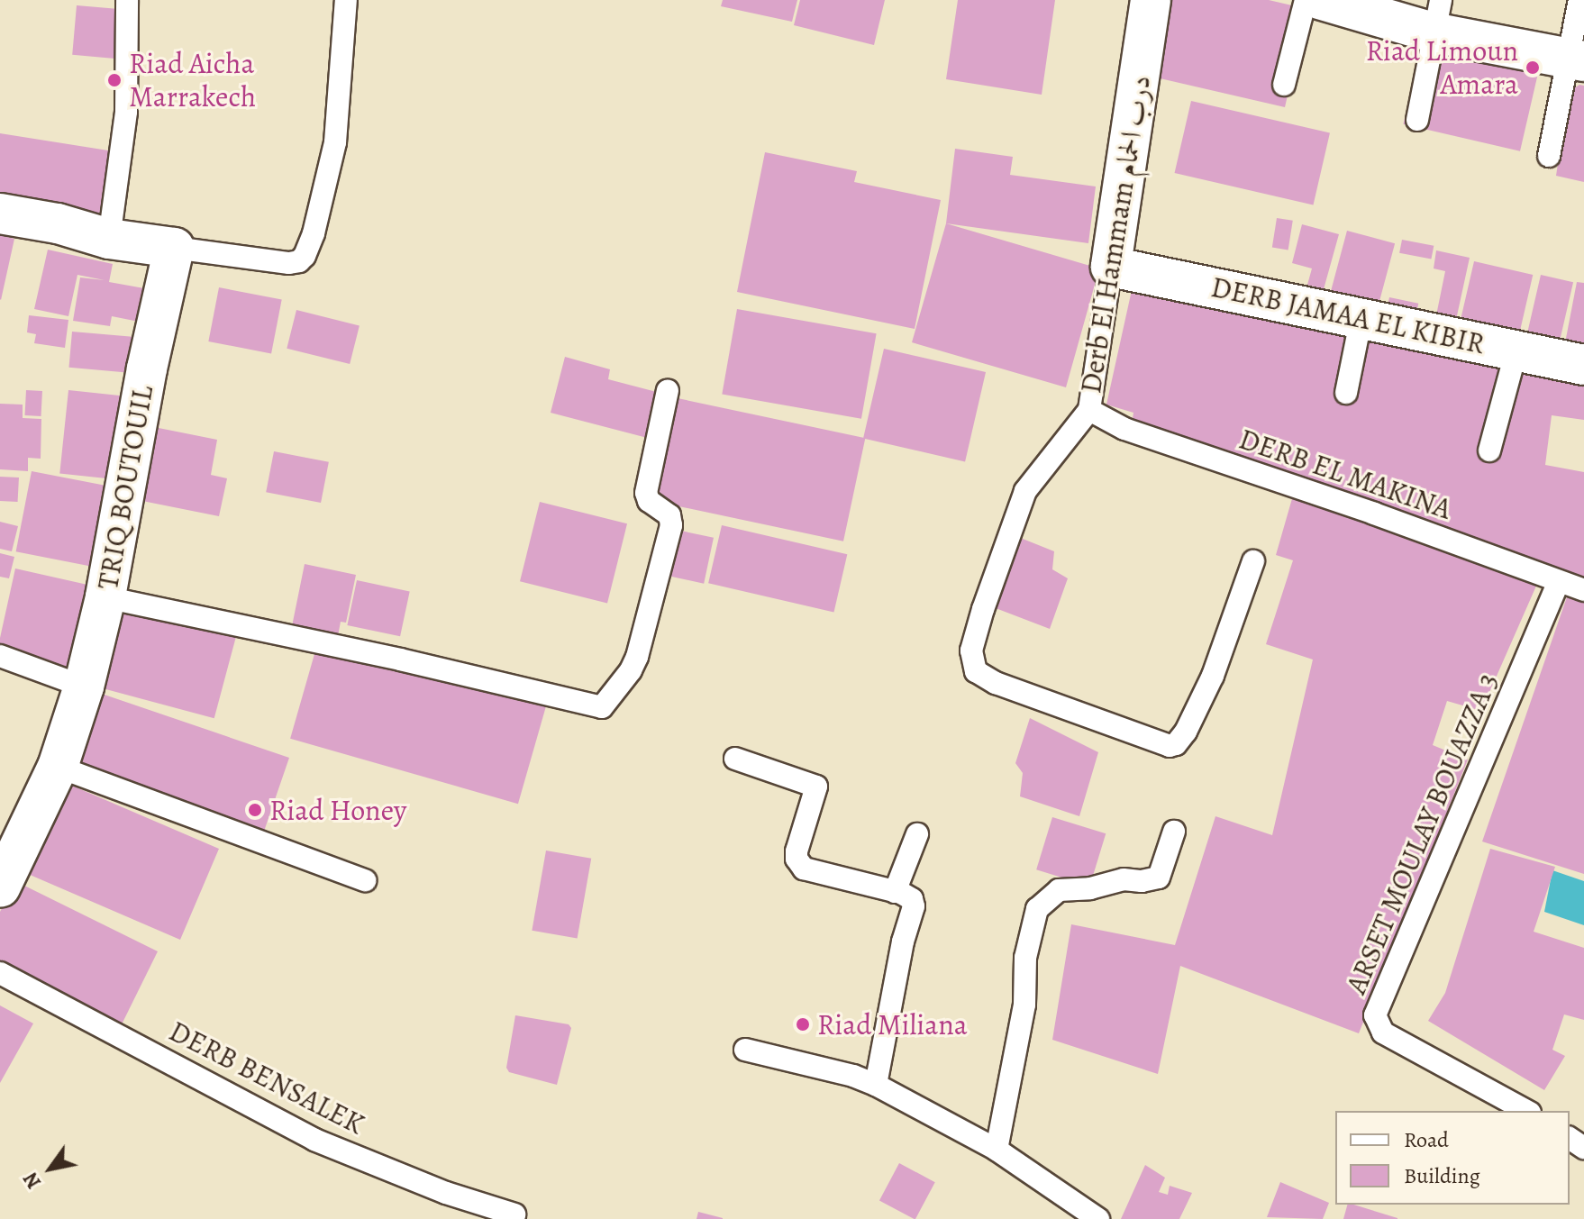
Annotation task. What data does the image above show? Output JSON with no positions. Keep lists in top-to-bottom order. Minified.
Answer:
{"streets":{"street":["Derb El Hammam درب الحمام","DERB JAMAA EL KIBIR","TRIQ BOUTOUIL"],"lane":["DERB EL MAKINA","ARSET MOULAY BOUAZZA 3","DERB BENSALEK"]},"crossings":[["Derb El Hammam درب الحمام","DERB JAMAA EL KIBIR"],["Derb El Hammam درب الحمام","DERB EL MAKINA"],["DERB EL MAKINA","ARSET MOULAY BOUAZZA 3"]],"places":["Riad Limoun Amara","Riad Aicha Marrakech","Riad Honey","Riad Miliana"],"legend":["Road","Building"],"north":"bottom left"}
